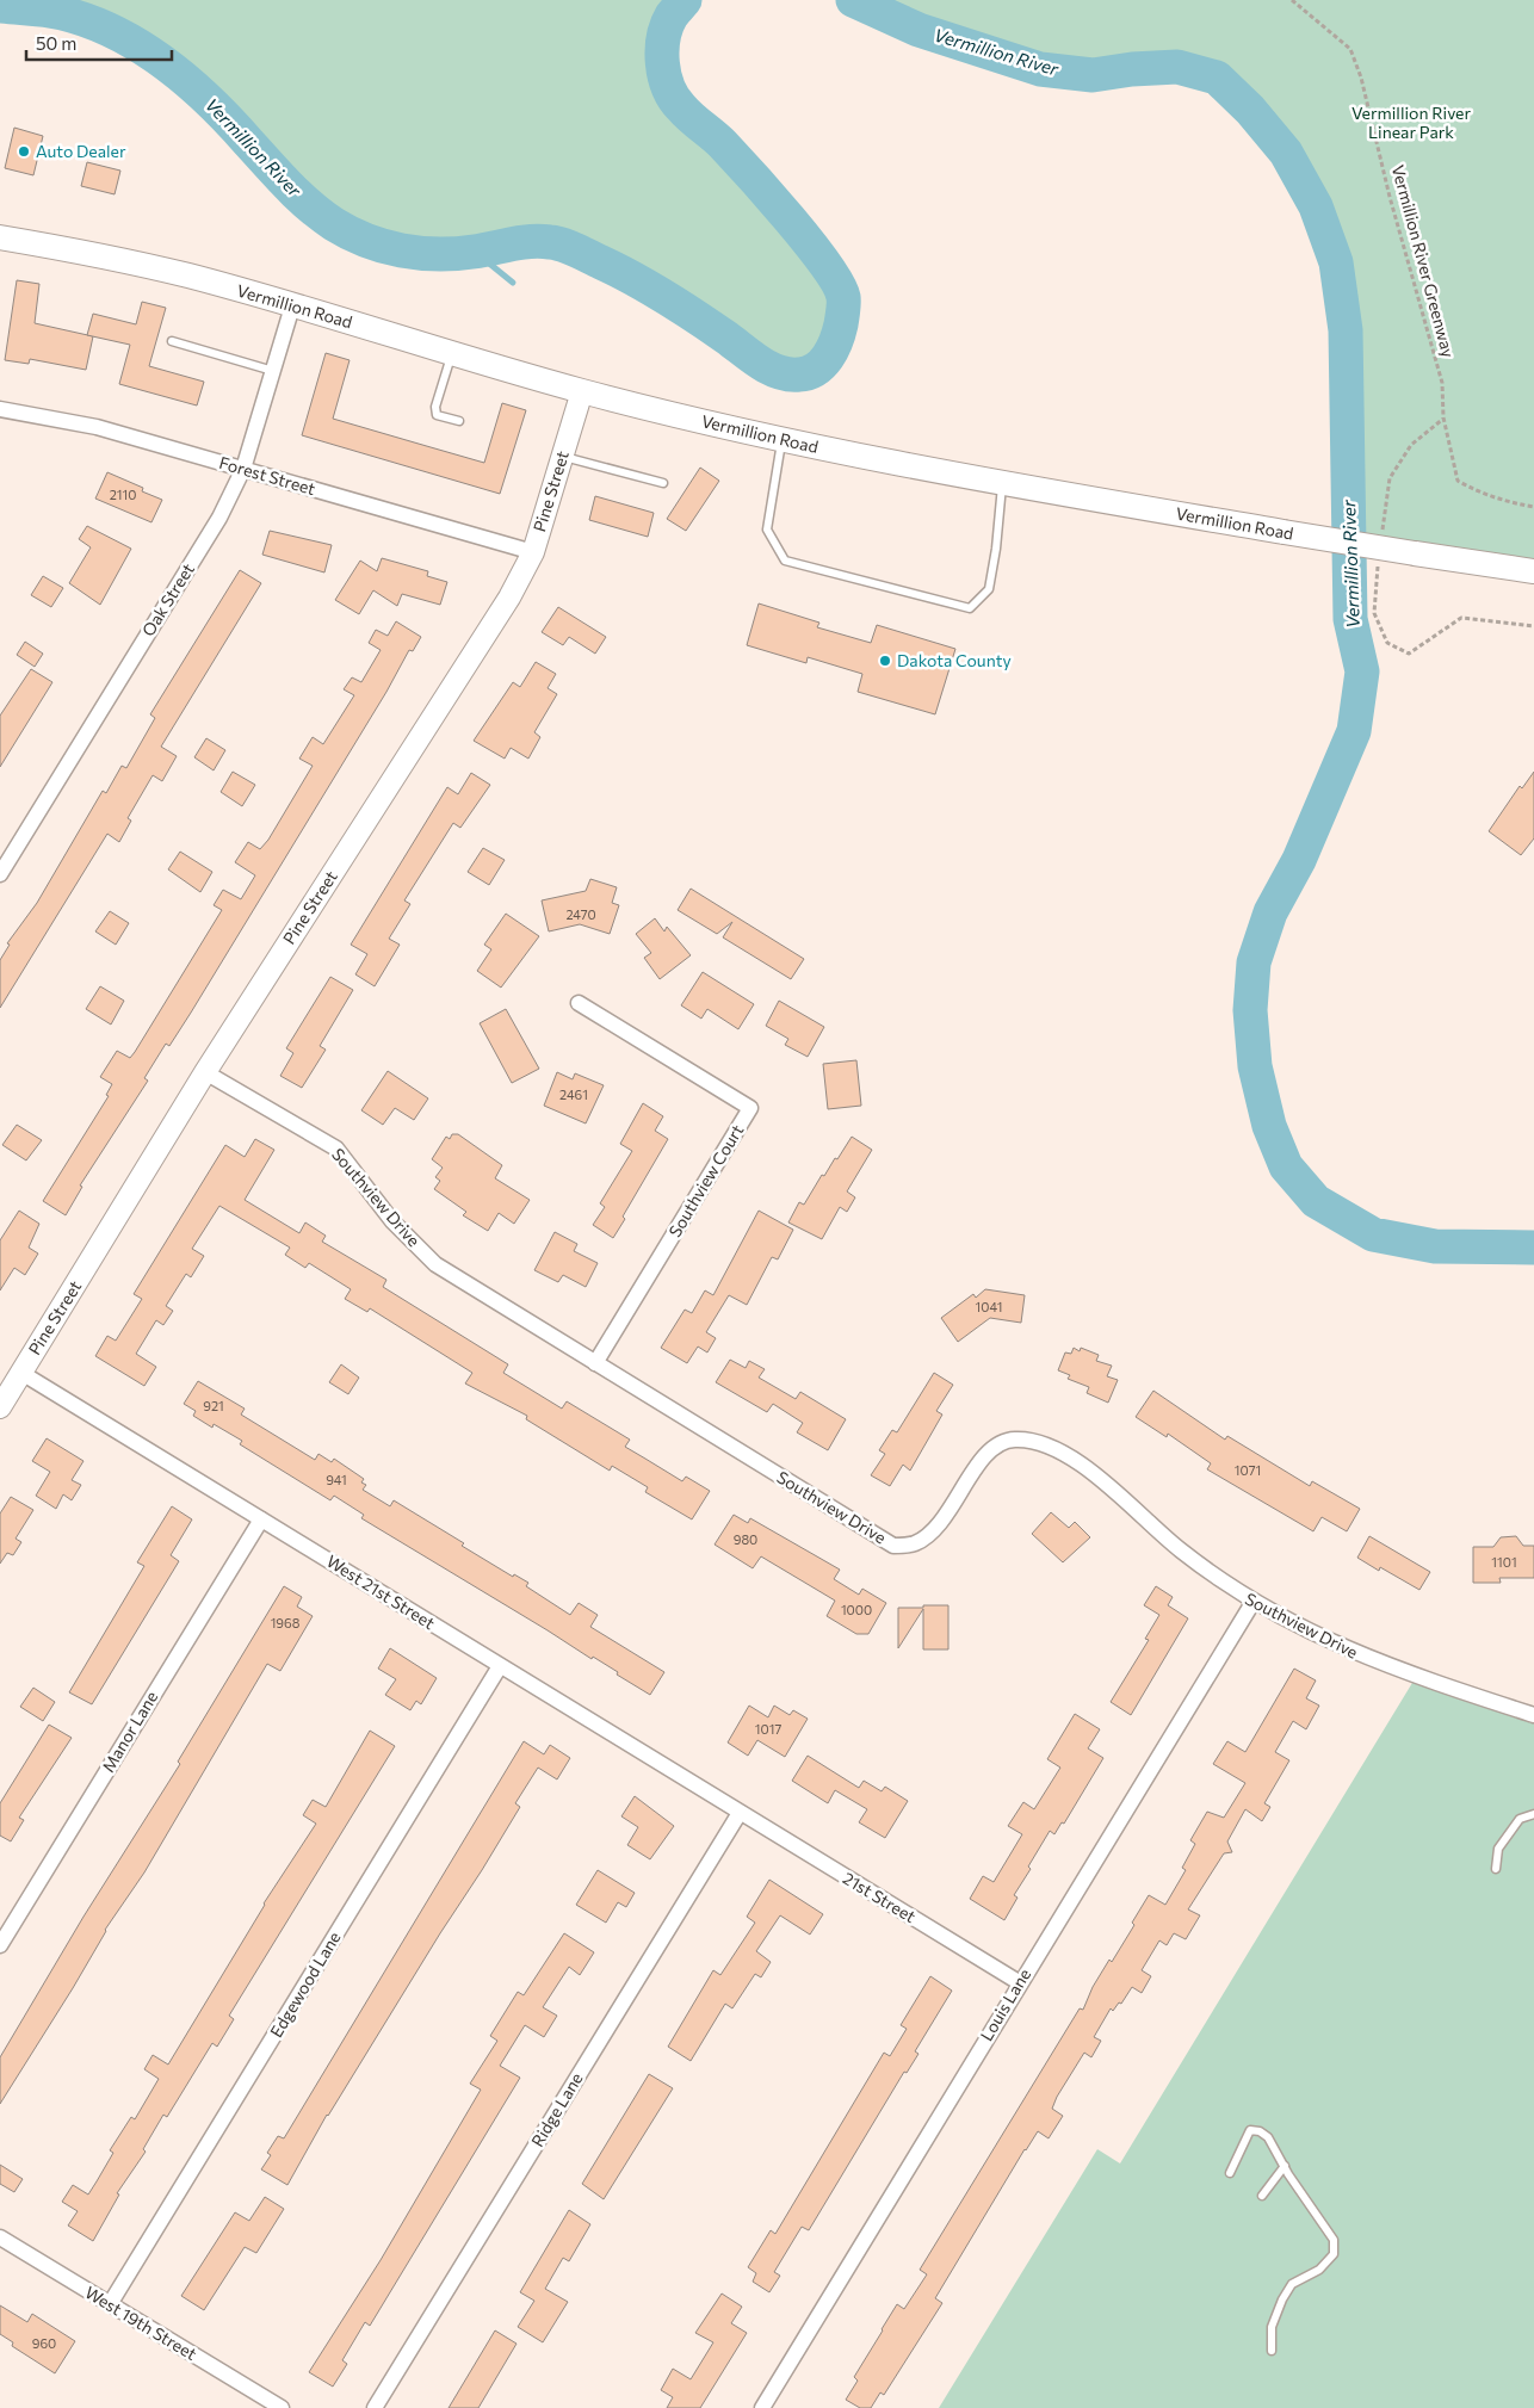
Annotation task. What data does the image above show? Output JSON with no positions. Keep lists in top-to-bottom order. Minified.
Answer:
{"streets":{"main road":["Vermillion Road"],"street":["Forest Street","Pine Street","Oak Street","Southview Court","Southview Drive","West 21st Street","Manor Lane","21st Street","Edgewood Lane","Louis Lane","Ridge Lane","West 19th Street"],"path":["Vermillion River Greenway"]},"crossings":[["Vermillion Road","Pine Street"],["Vermillion Road","Oak Street"],["Forest Street","Pine Street"],["Forest Street","Oak Street"],["Pine Street","Southview Drive"],["Pine Street","West 21st Street"],["Southview Court","Southview Drive"],["Southview Drive","Louis Lane"],["West 21st Street","Manor Lane"],["West 21st Street","21st Street"],["West 21st Street","Edgewood Lane"],["West 21st Street","Ridge Lane"],["21st Street","Louis Lane"],["21st Street","Ridge Lane"],["Edgewood Lane","West 19th Street"]],"water":["Vermillion River"],"parks":["Vermillion River Linear Park"],"places":["Auto Dealer","Dakota County"],"house_numbers":["2110","2470","2461","1041","921","1071","941","980","1101","1000","1968","1017","960"],"scale_bar":"50 m"}
